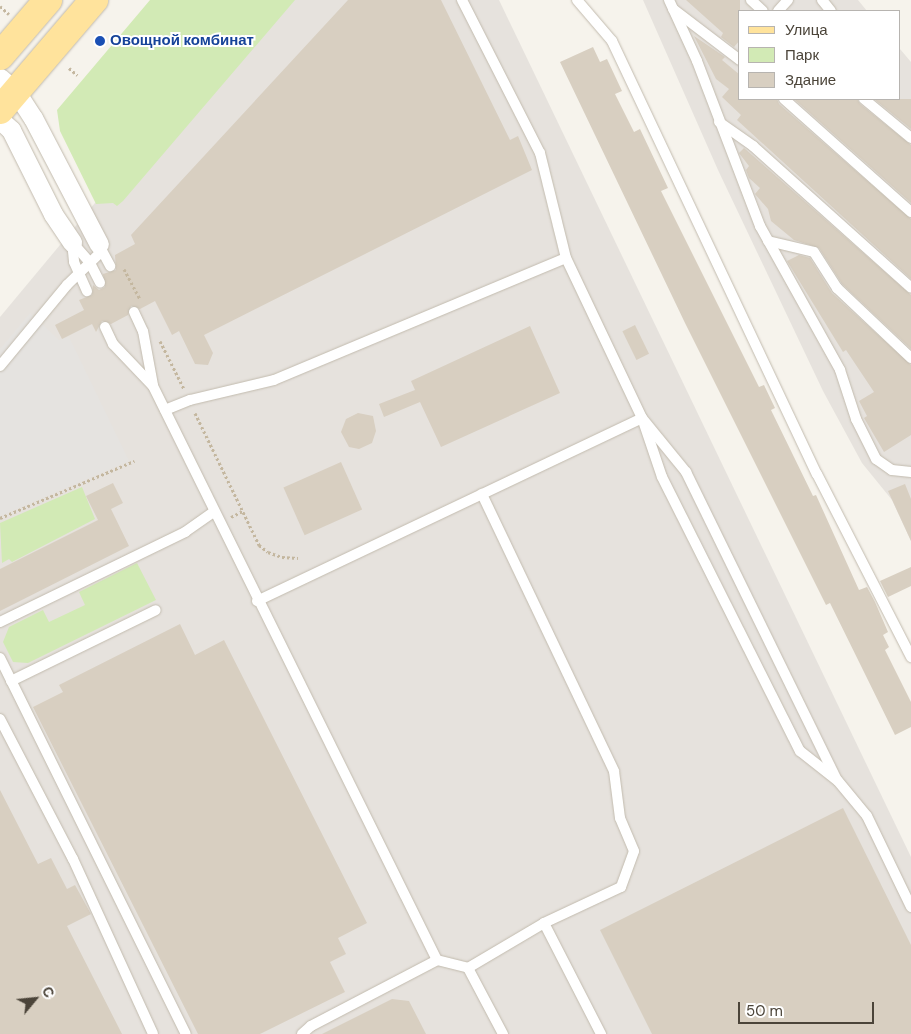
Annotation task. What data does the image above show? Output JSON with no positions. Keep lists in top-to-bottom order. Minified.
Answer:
{"places":["Овощной комбинат"],"legend":["Улица","Парк","Здание"],"scale_bar":"50 m","north":"top right"}
